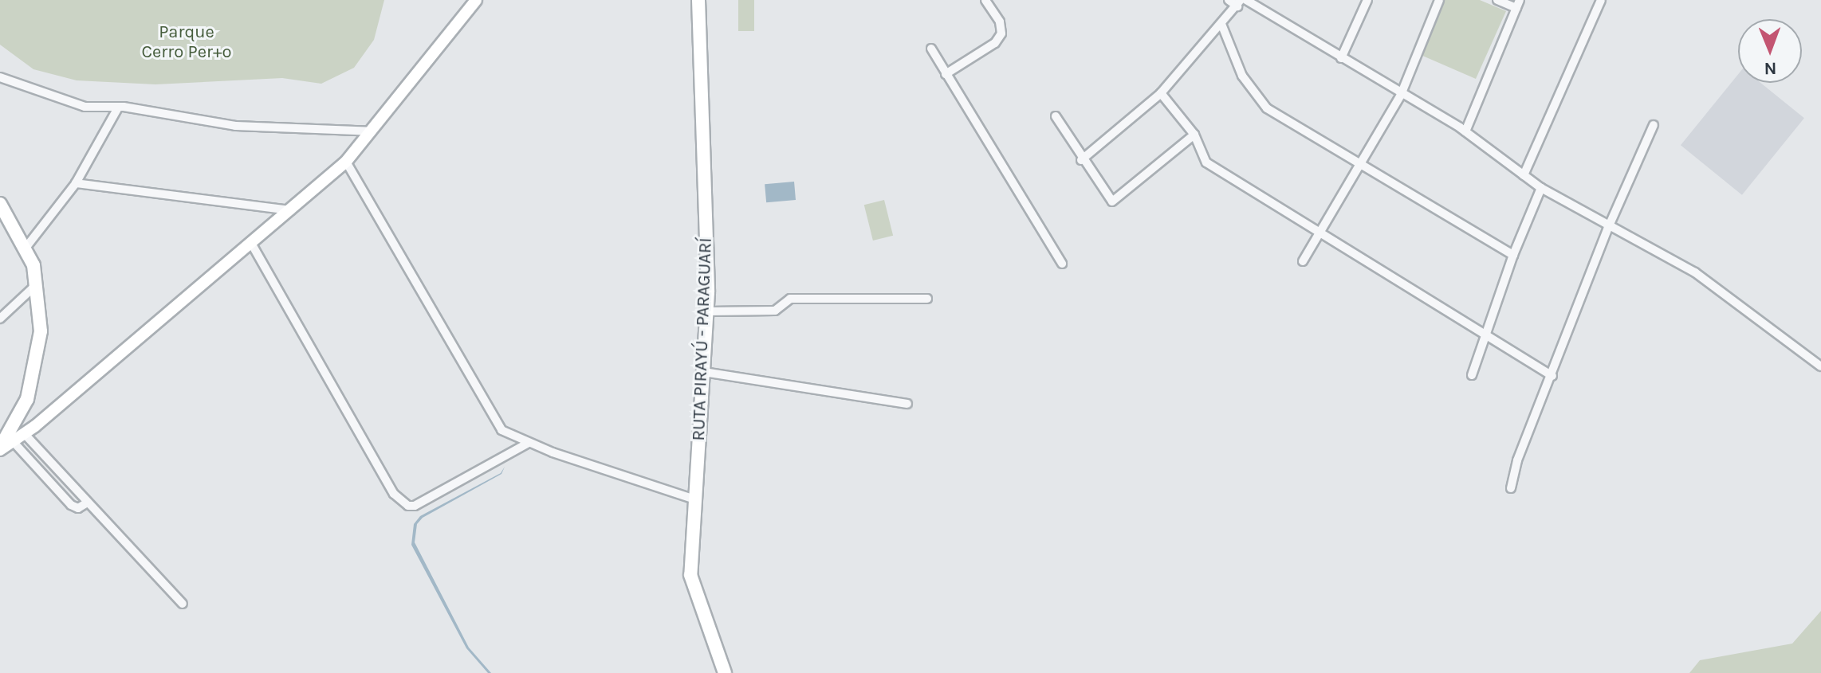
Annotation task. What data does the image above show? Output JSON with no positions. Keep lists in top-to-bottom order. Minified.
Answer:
{"streets":{"main road":["RUTA PIRAYÚ - PARAGUARÍ"]},"parks":["Parque Cerro Per+o"],"north":"bottom"}
